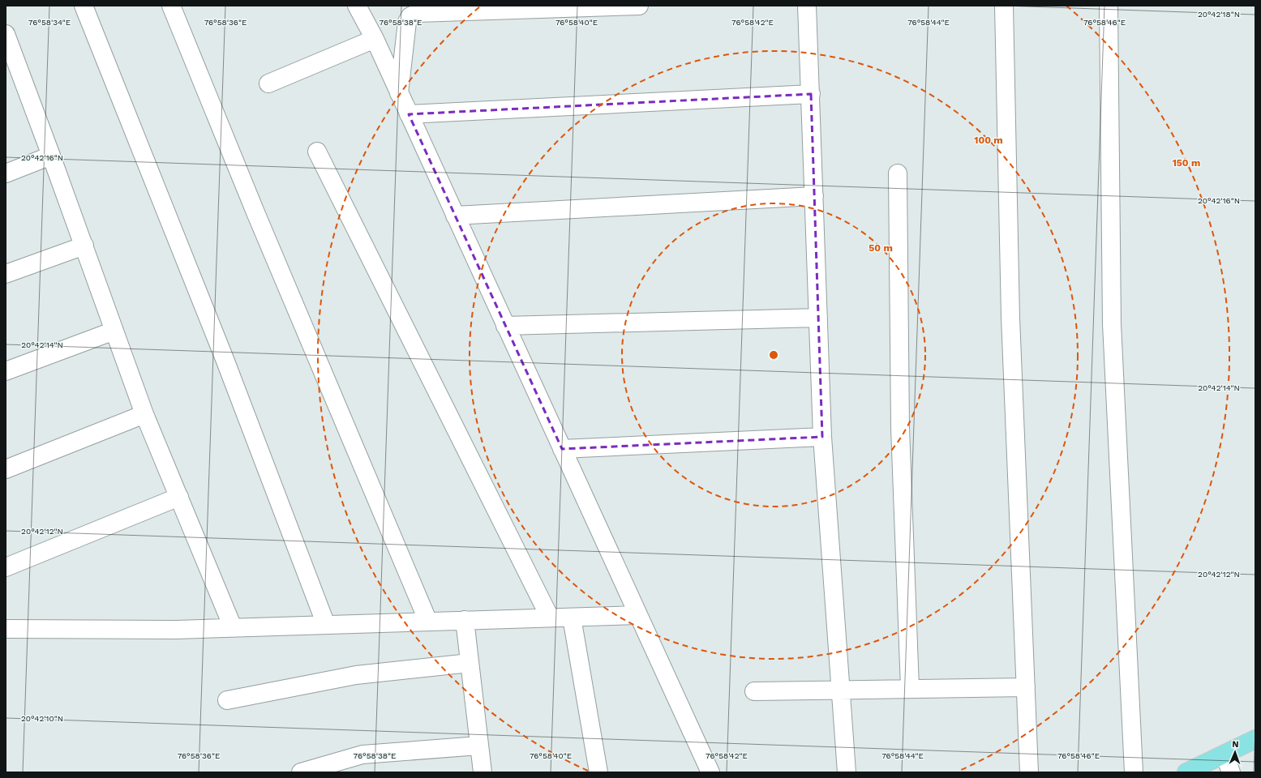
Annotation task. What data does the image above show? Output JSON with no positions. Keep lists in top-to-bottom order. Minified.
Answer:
{"north":"top","coordinates":["20°42'18\"N","76°58'34\"E","76°58'36\"E","76°58'38\"E","76°58'40\"E","76°58'42\"E","76°58'44\"E","76°58'46\"E","20°42'16\"N","20°42'14\"N","20°42'12\"N","20°42'10\"N"],"rings":["100 m","150 m","50 m"]}
